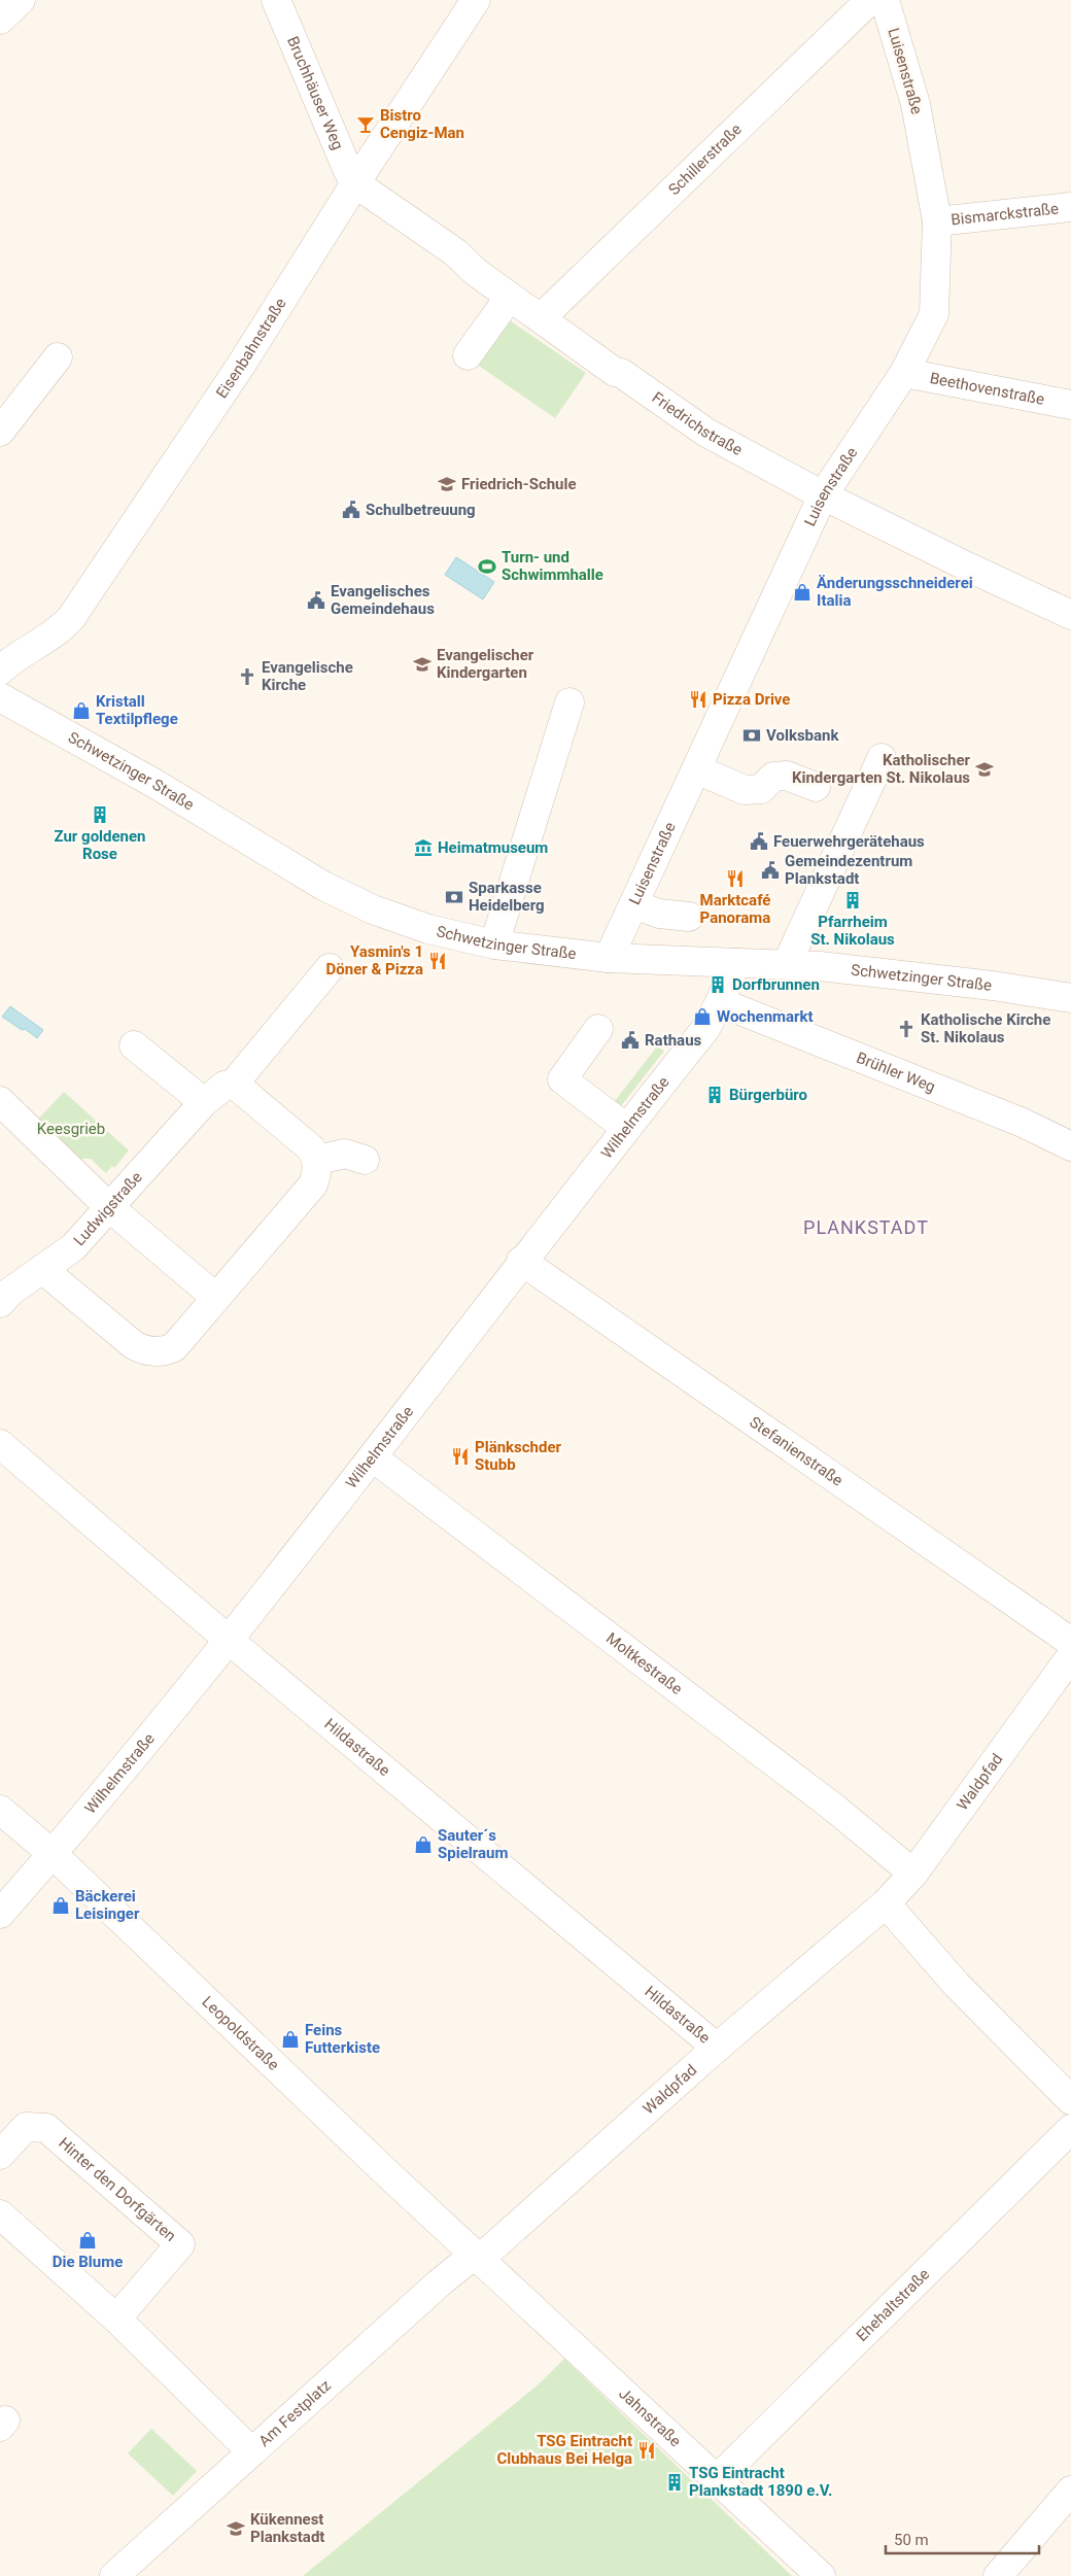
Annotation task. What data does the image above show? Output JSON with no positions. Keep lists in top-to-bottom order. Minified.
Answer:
{"streets":{"street":["Luisenstraße","Bruchhäuser Weg","Schillerstraße","Bismarckstraße","Eisenbahnstraße","Beethovenstraße","Friedrichstraße","Schwetzinger Straße","Brühler Weg","Wilhelmstraße","Ludwigstraße","Stefanienstraße","Moltkestraße","Hildastraße","Waldpfad","Leopoldstraße","Hinter den Dorfgärten","Ehehaltstraße","Am Festplatz","Jahnstraße"]},"crossings":[["Luisenstraße","Bismarckstraße"],["Luisenstraße","Beethovenstraße"],["Luisenstraße","Friedrichstraße"],["Luisenstraße","Schwetzinger Straße"],["Bruchhäuser Weg","Eisenbahnstraße"],["Bruchhäuser Weg","Friedrichstraße"],["Schillerstraße","Friedrichstraße"],["Eisenbahnstraße","Friedrichstraße"],["Schwetzinger Straße","Wilhelmstraße"],["Brühler Weg","Wilhelmstraße"],["Wilhelmstraße","Stefanienstraße"],["Wilhelmstraße","Moltkestraße"],["Wilhelmstraße","Hildastraße"],["Wilhelmstraße","Leopoldstraße"],["Moltkestraße","Waldpfad"],["Hildastraße","Waldpfad"],["Waldpfad","Leopoldstraße"],["Waldpfad","Am Festplatz"],["Waldpfad","Jahnstraße"],["Leopoldstraße","Am Festplatz"],["Leopoldstraße","Jahnstraße"],["Ehehaltstraße","Jahnstraße"],["Am Festplatz","Jahnstraße"]],"districts":["PLANKSTADT"],"parks":["Keesgrieb"],"places":{"bar":["Bistro Cengiz-Man"],"school or university":["Friedrich-Schule","Evangelischer Kindergarten","Katholischer Kindergarten St. Nikolaus","Kükennest Plankstadt"],"public building":["Schulbetreuung","Evangelisches Gemeindehaus","Feuerwehrgerätehaus","Gemeindezentrum Plankstadt","Rathaus"],"sports":["Turn- und Schwimmhalle"],"shop":["Änderungsschneiderei Italia","Kristall Textilpflege","Wochenmarkt","Sauter´s Spielraum","Bäckerei Leisinger","Feins Futterkiste","Die Blume"],"church":["Evangelische Kirche","Katholische Kirche St. Nikolaus"],"restaurant":["Pizza Drive","Marktcafé Panorama","Yasmin's 1 Döner & Pizza","Plänkschder Stubb","TSG Eintracht Clubhaus Bei Helga"],"bank":["Volksbank","Sparkasse Heidelberg"],"building":["Zur goldenen Rose","Pfarrheim St. Nikolaus","Dorfbrunnen","Bürgerbüro","TSG Eintracht Plankstadt 1890 e.V."],"museum":["Heimatmuseum"]},"scale_bar":"50 m"}
